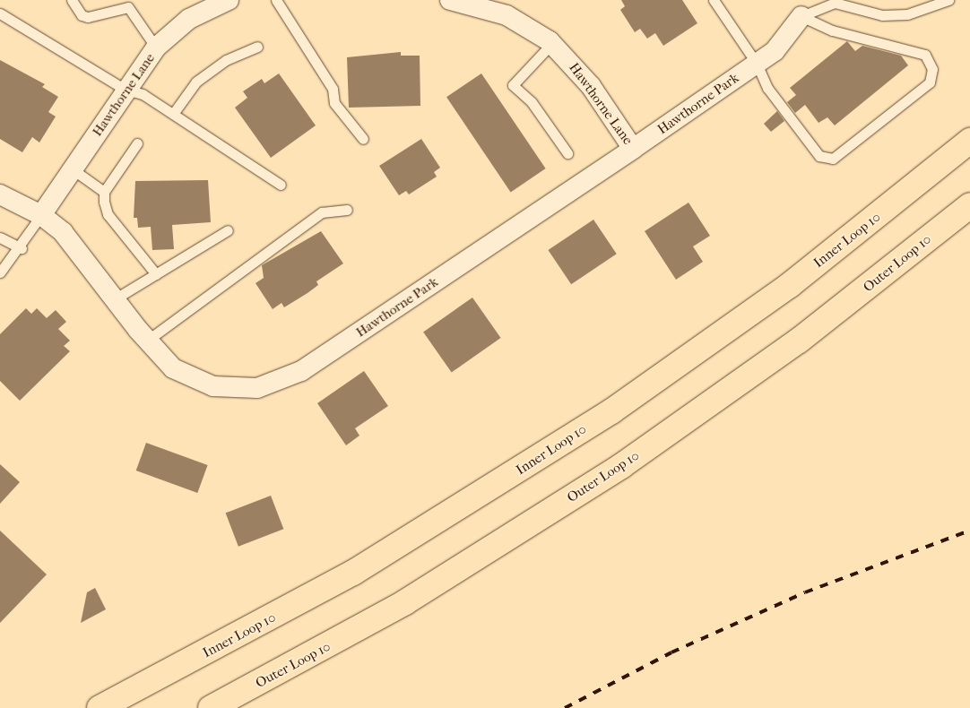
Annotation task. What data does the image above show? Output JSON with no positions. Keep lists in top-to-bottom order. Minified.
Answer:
{"streets":{"highway":["Inner Loop 10","Outer Loop 10"],"street":["Hawthorne Lane","Hawthorne Park"]},"crossings":[["Hawthorne Lane","Hawthorne Park"]]}
